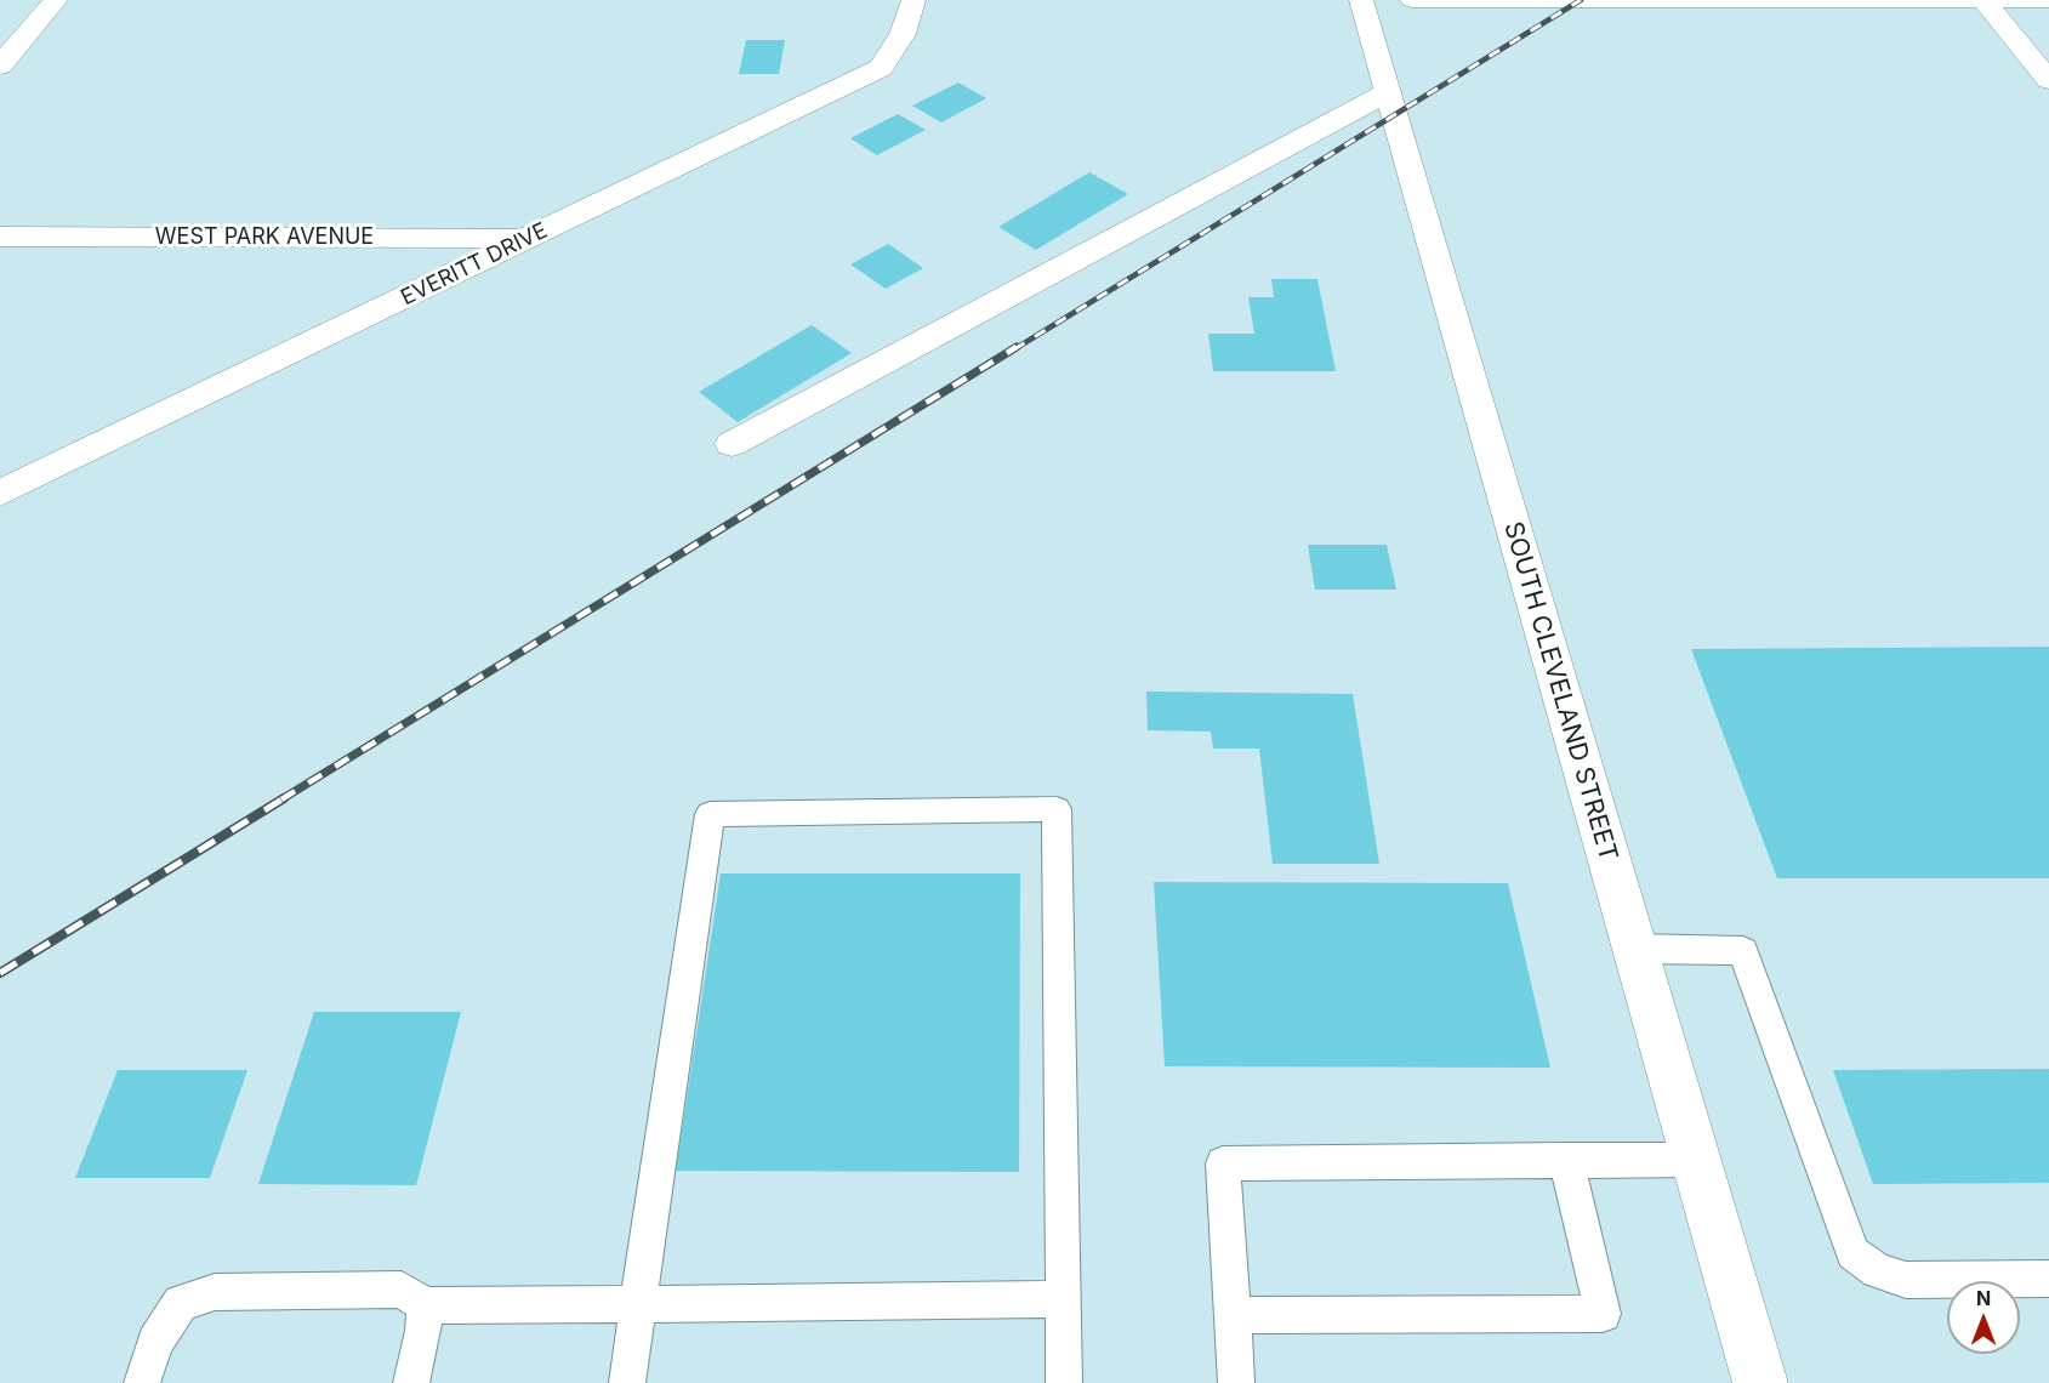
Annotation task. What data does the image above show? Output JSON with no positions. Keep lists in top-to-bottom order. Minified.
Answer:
{"streets":{"street":["WEST PARK AVENUE","EVERITT DRIVE","SOUTH CLEVELAND STREET"]},"crossings":[["WEST PARK AVENUE","EVERITT DRIVE"]],"north":"top"}
